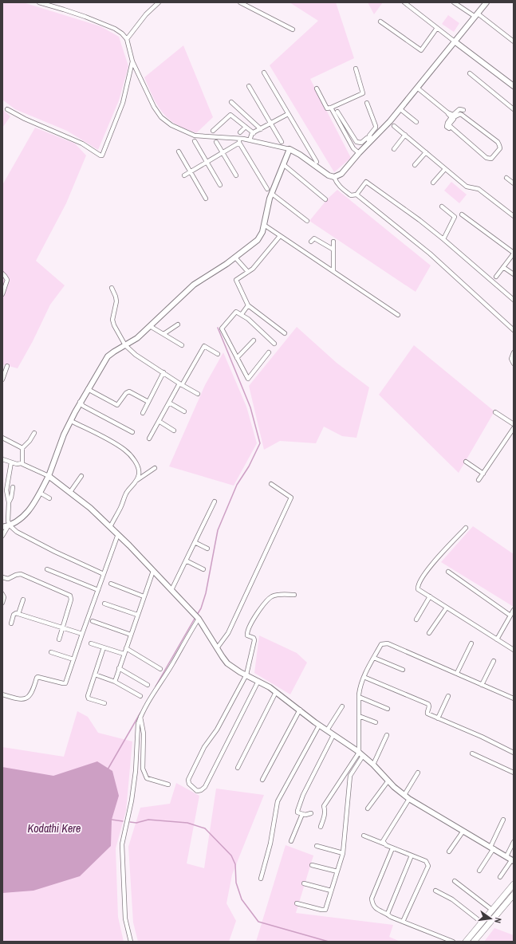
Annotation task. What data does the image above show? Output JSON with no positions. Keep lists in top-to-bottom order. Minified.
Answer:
{"water":["Kodathi Kere"],"north":"right"}
